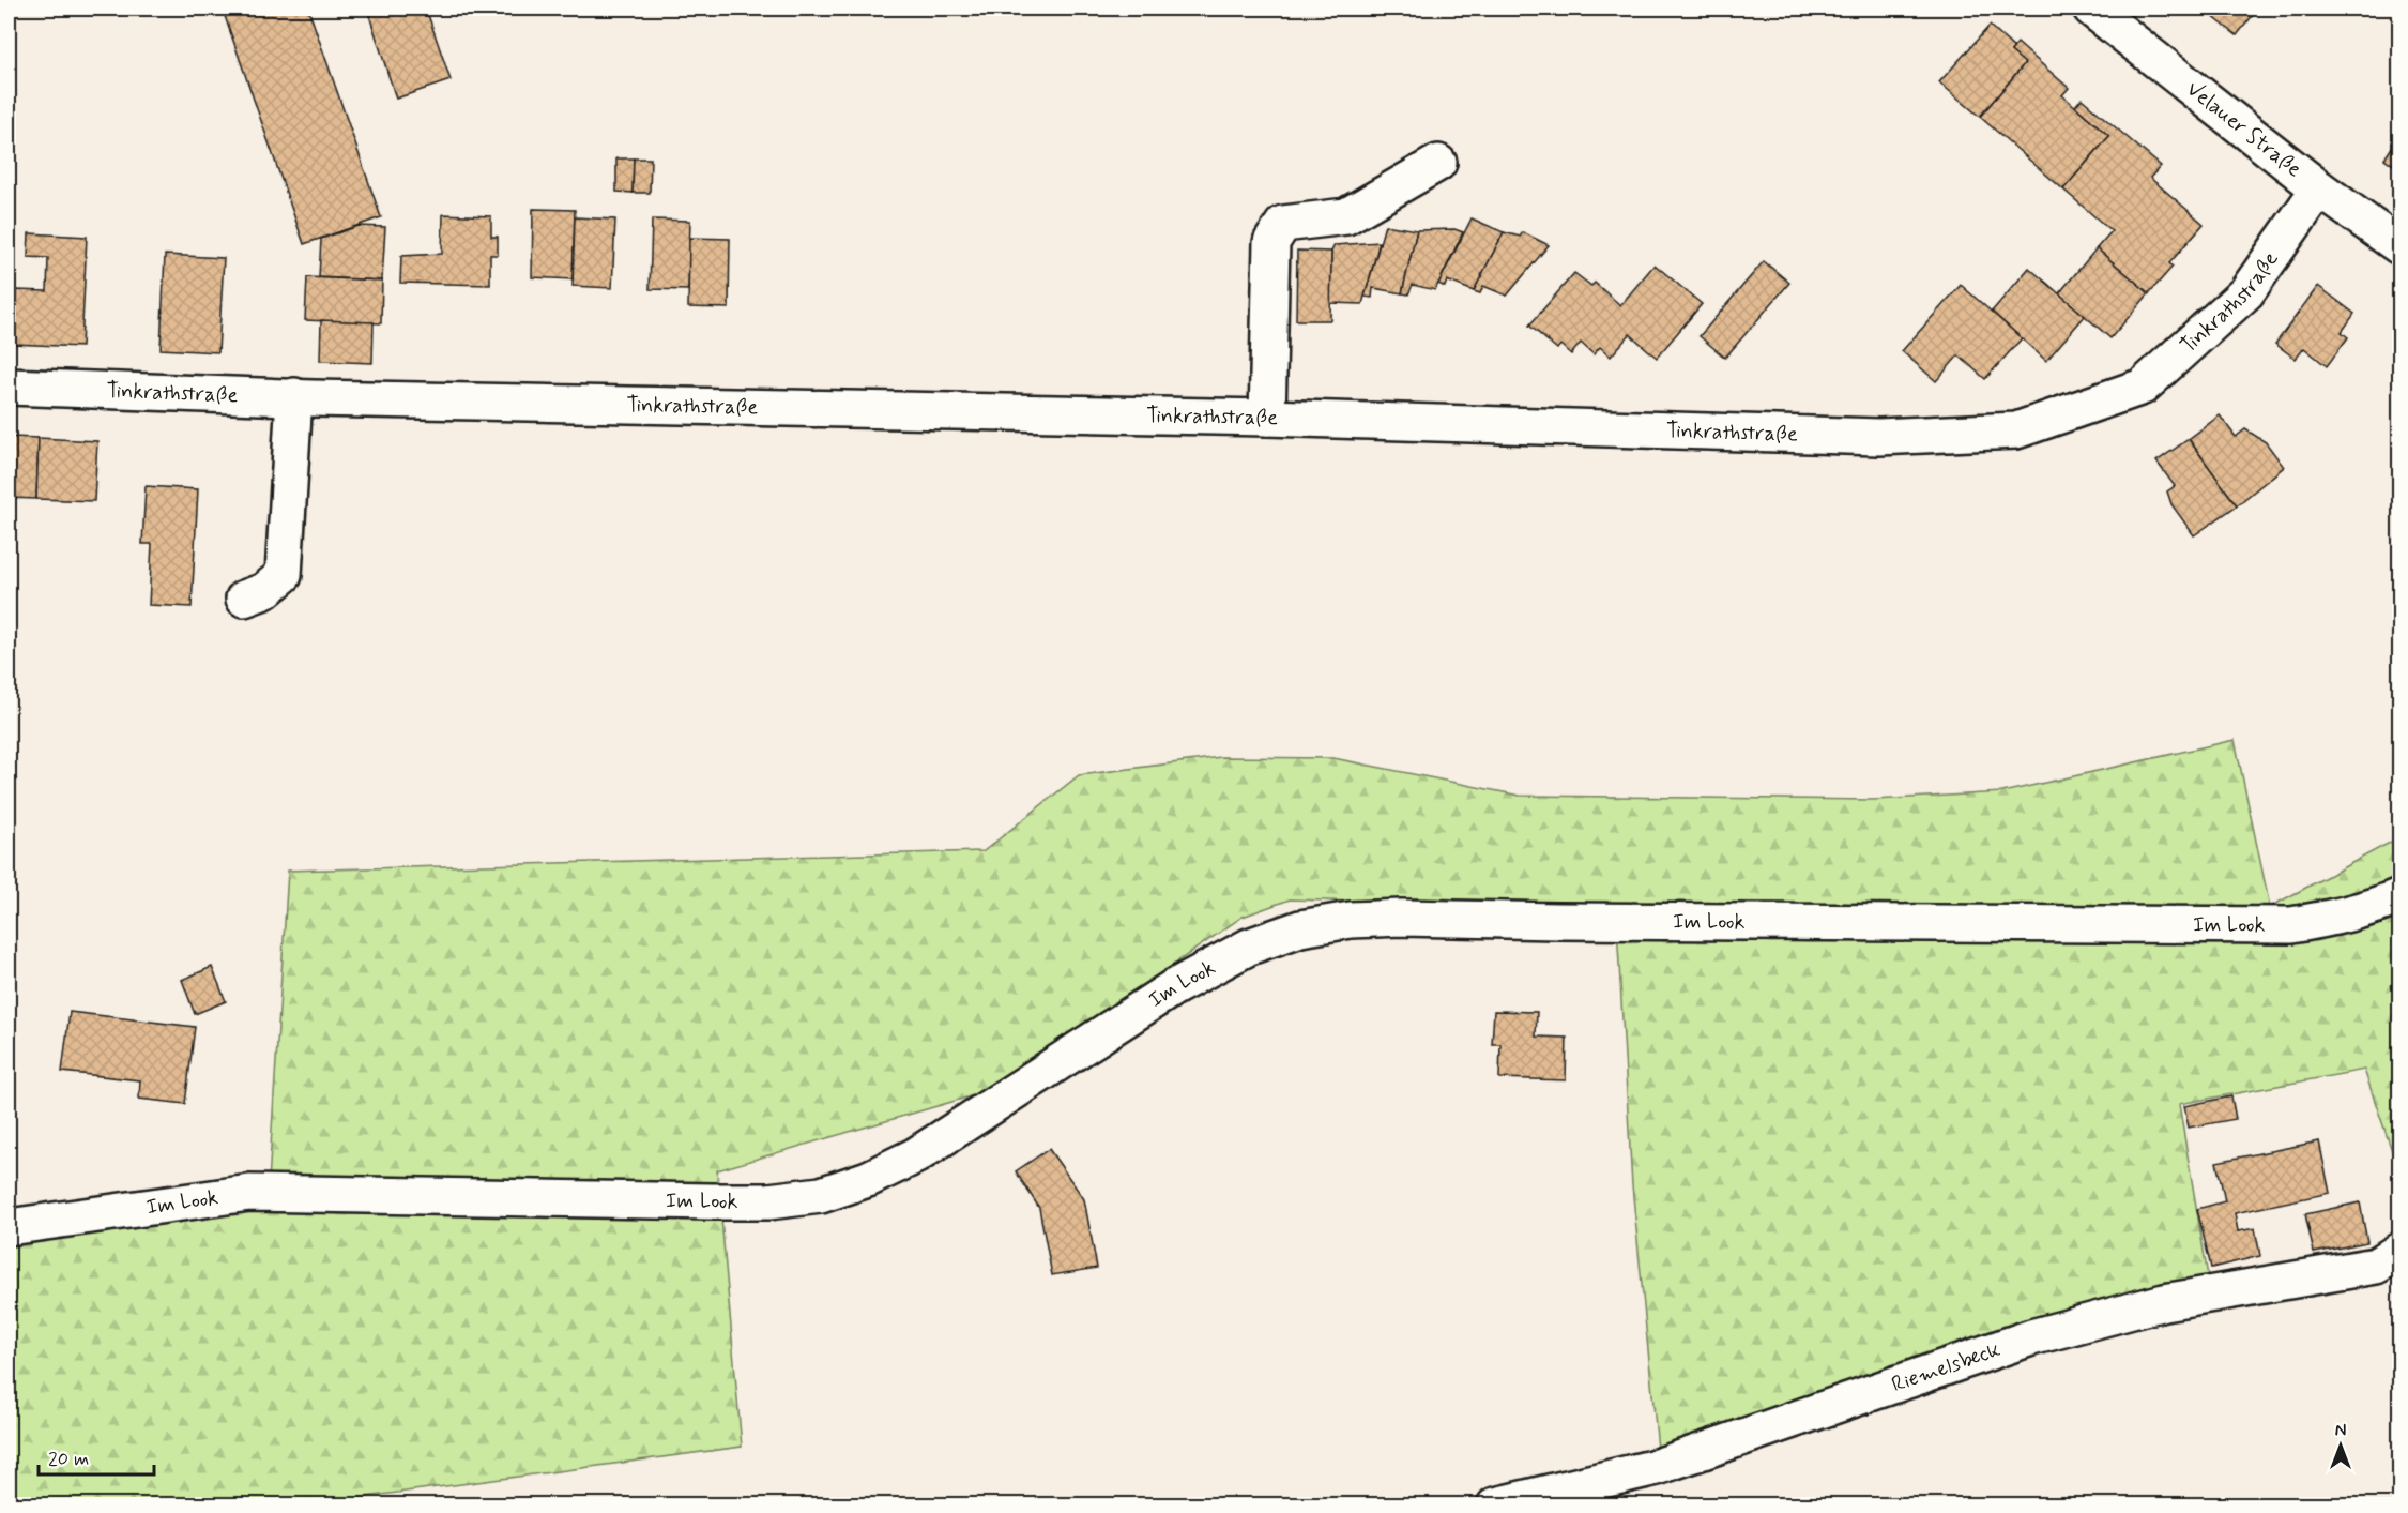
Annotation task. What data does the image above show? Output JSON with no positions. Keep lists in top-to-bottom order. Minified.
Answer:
{"streets":{"street":["Velauer Straße","Tinkrathstraße","Im Look","Riemelsbeck"]},"crossings":[["Velauer Straße","Tinkrathstraße"]],"scale_bar":"20 m","north":"top"}
